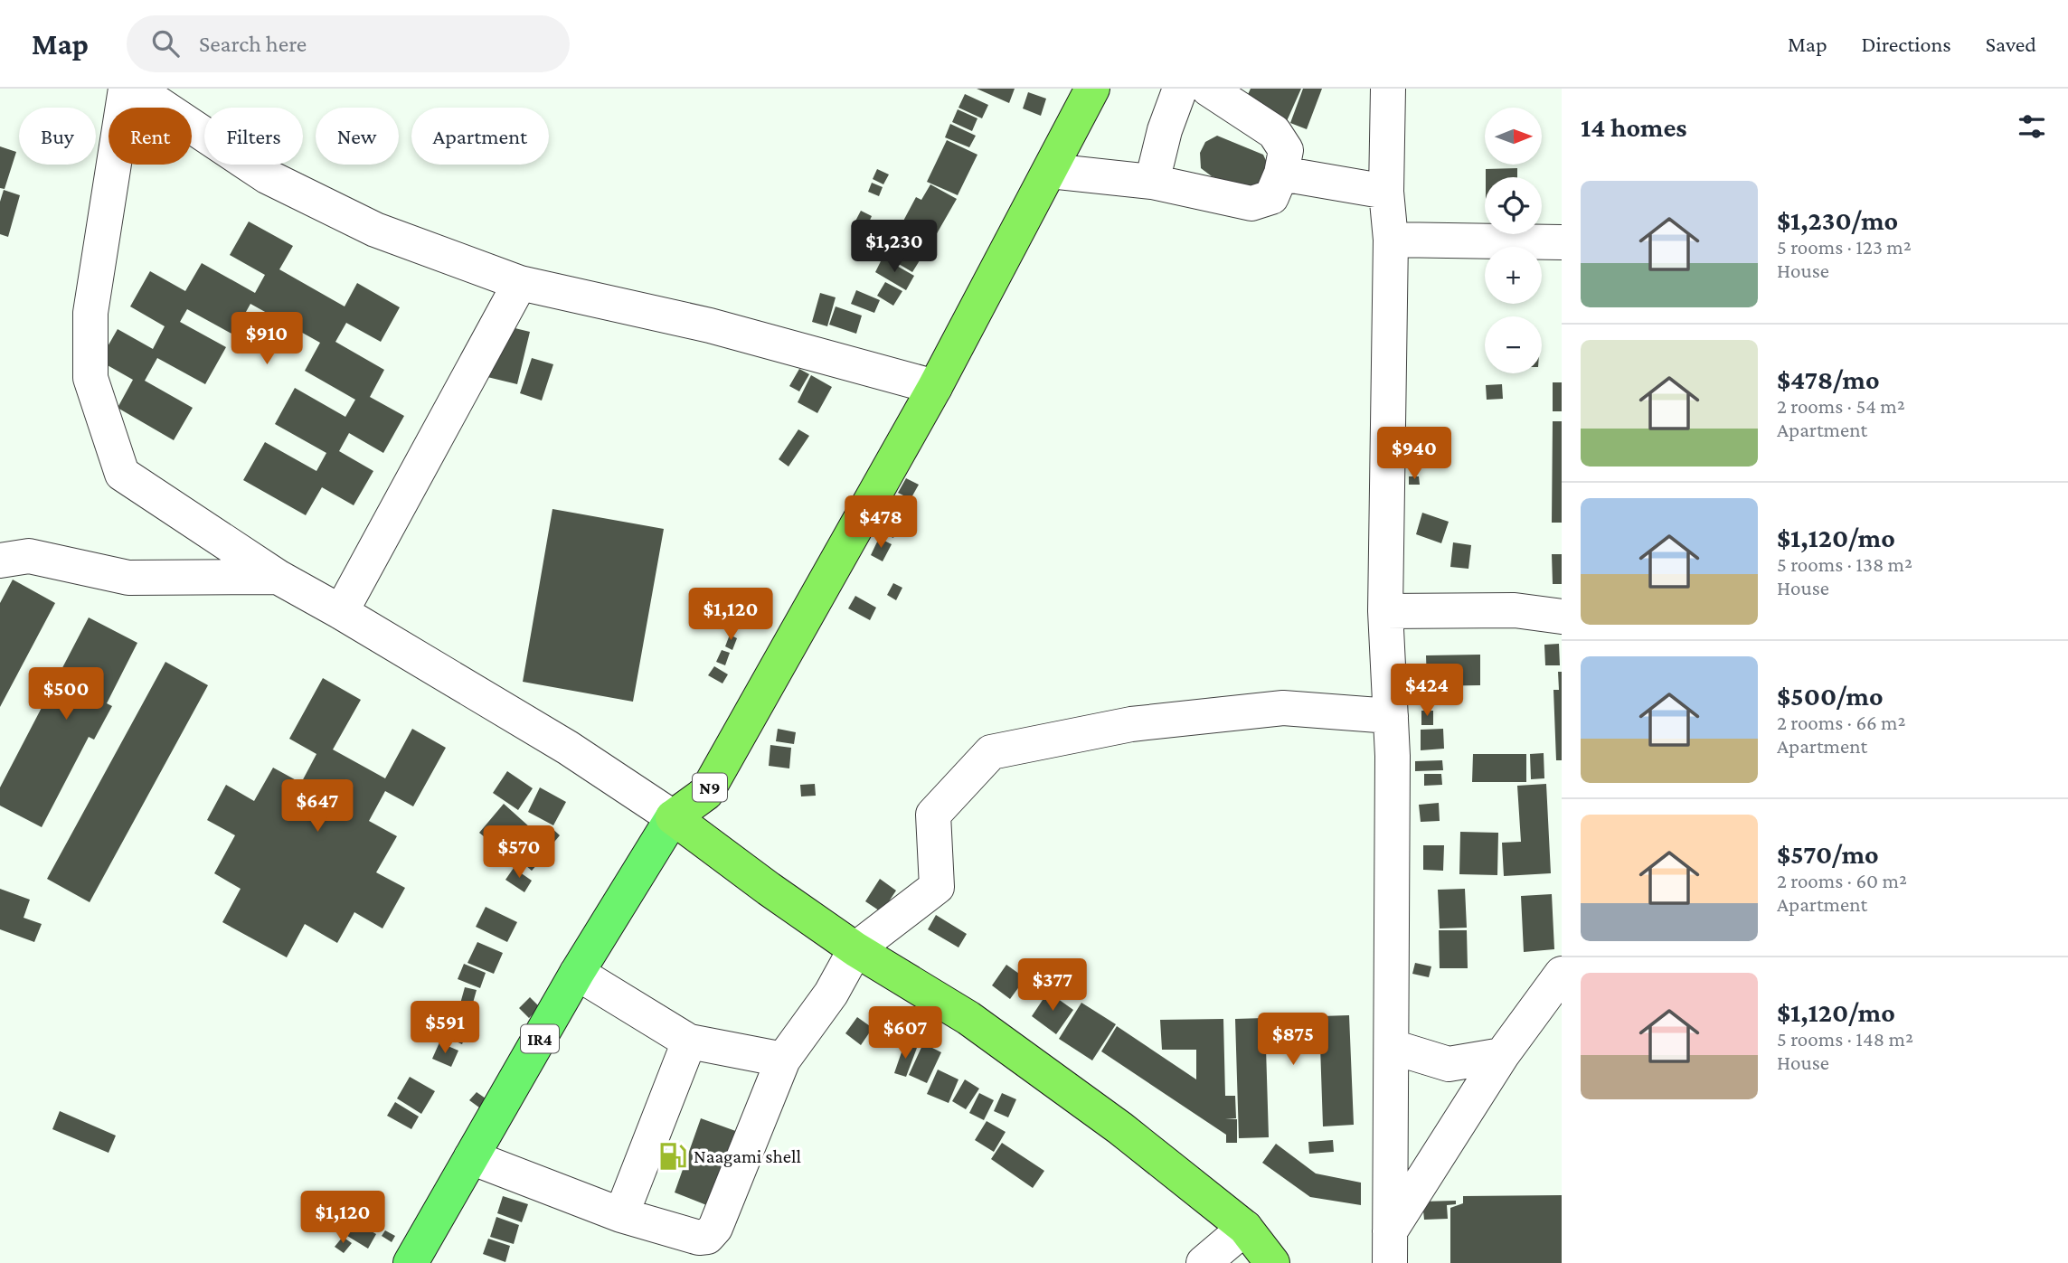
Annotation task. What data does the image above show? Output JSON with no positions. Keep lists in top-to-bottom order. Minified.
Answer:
{"streets":{"highway":["N9"],"main road":["IR4"]},"crossings":[["N9","IR4"]],"places":{"fuel station":["Naagami shell"]},"north":"right","page":{"header":"Map","search":"Search here","nav":["Map","Directions","Saved"],"heading":"14 homes","map_buttons":["+","−"],"chip":["Buy","Rent","Filters","New","Apartment"],"list":[{"name":"$1,230/mo","note":"5 rooms · 123 m² · House"},{"name":"$478/mo","note":"2 rooms · 54 m² · Apartment"},{"name":"$1,120/mo","note":"5 rooms · 138 m² · House"},{"name":"$500/mo","note":"2 rooms · 66 m² · Apartment"},{"name":"$570/mo","note":"2 rooms · 60 m² · Apartment"},{"name":"$1,120/mo","note":"5 rooms · 148 m² · House"}],"price":["$1,230","$910","$940","$478","$1,120","$424","$500","$647","$570","$377","$591","$607","$875","$1,120"]}}
